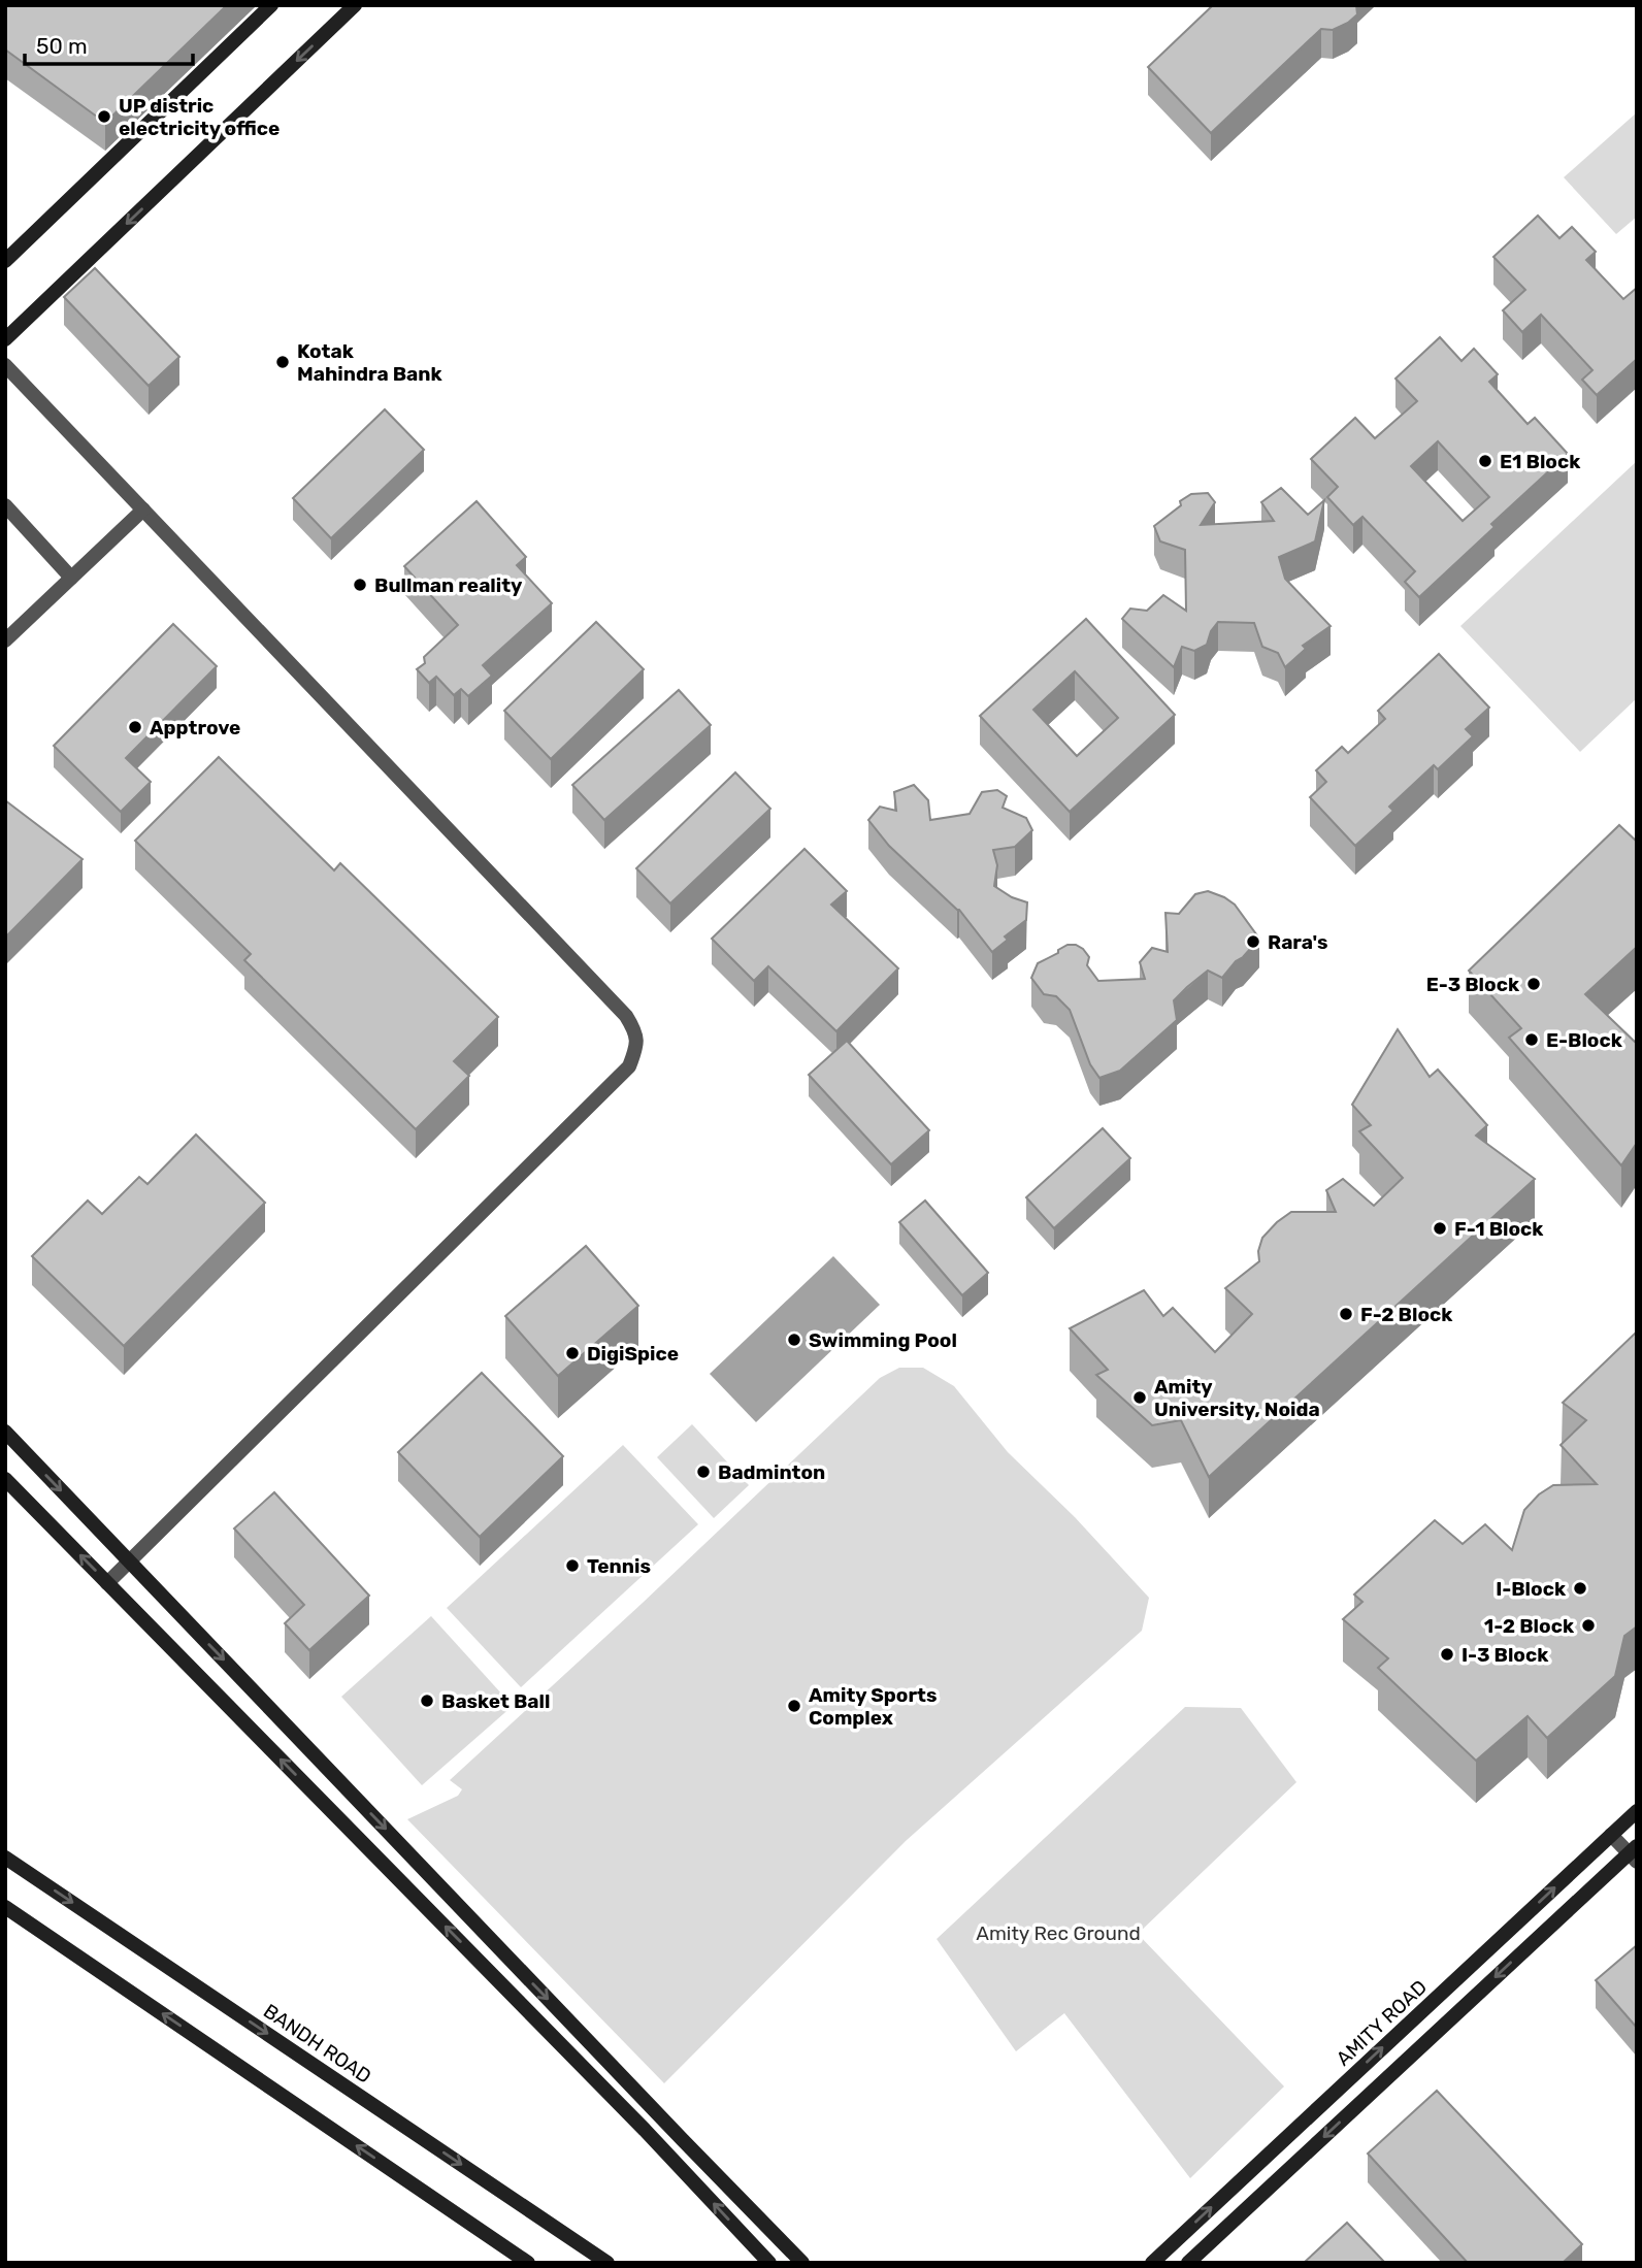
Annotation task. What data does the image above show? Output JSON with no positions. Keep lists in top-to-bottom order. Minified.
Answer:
{"streets":{"street":["AMITY ROAD","BANDH ROAD"]},"parks":["Amity Rec Ground"],"places":["UP distric electricity office","Kotak Mahindra Bank","E1 Block","Bullman reality","Apptrove","Rara's","E-3 Block","E-Block","F-1 Block","F-2 Block","Swimming Pool","DigiSpice","Amity University, Noida","Badminton","Tennis","I-Block","1-2 Block","I-3 Block","Basket Ball","Amity Sports Complex"],"scale_bar":"50 m"}
